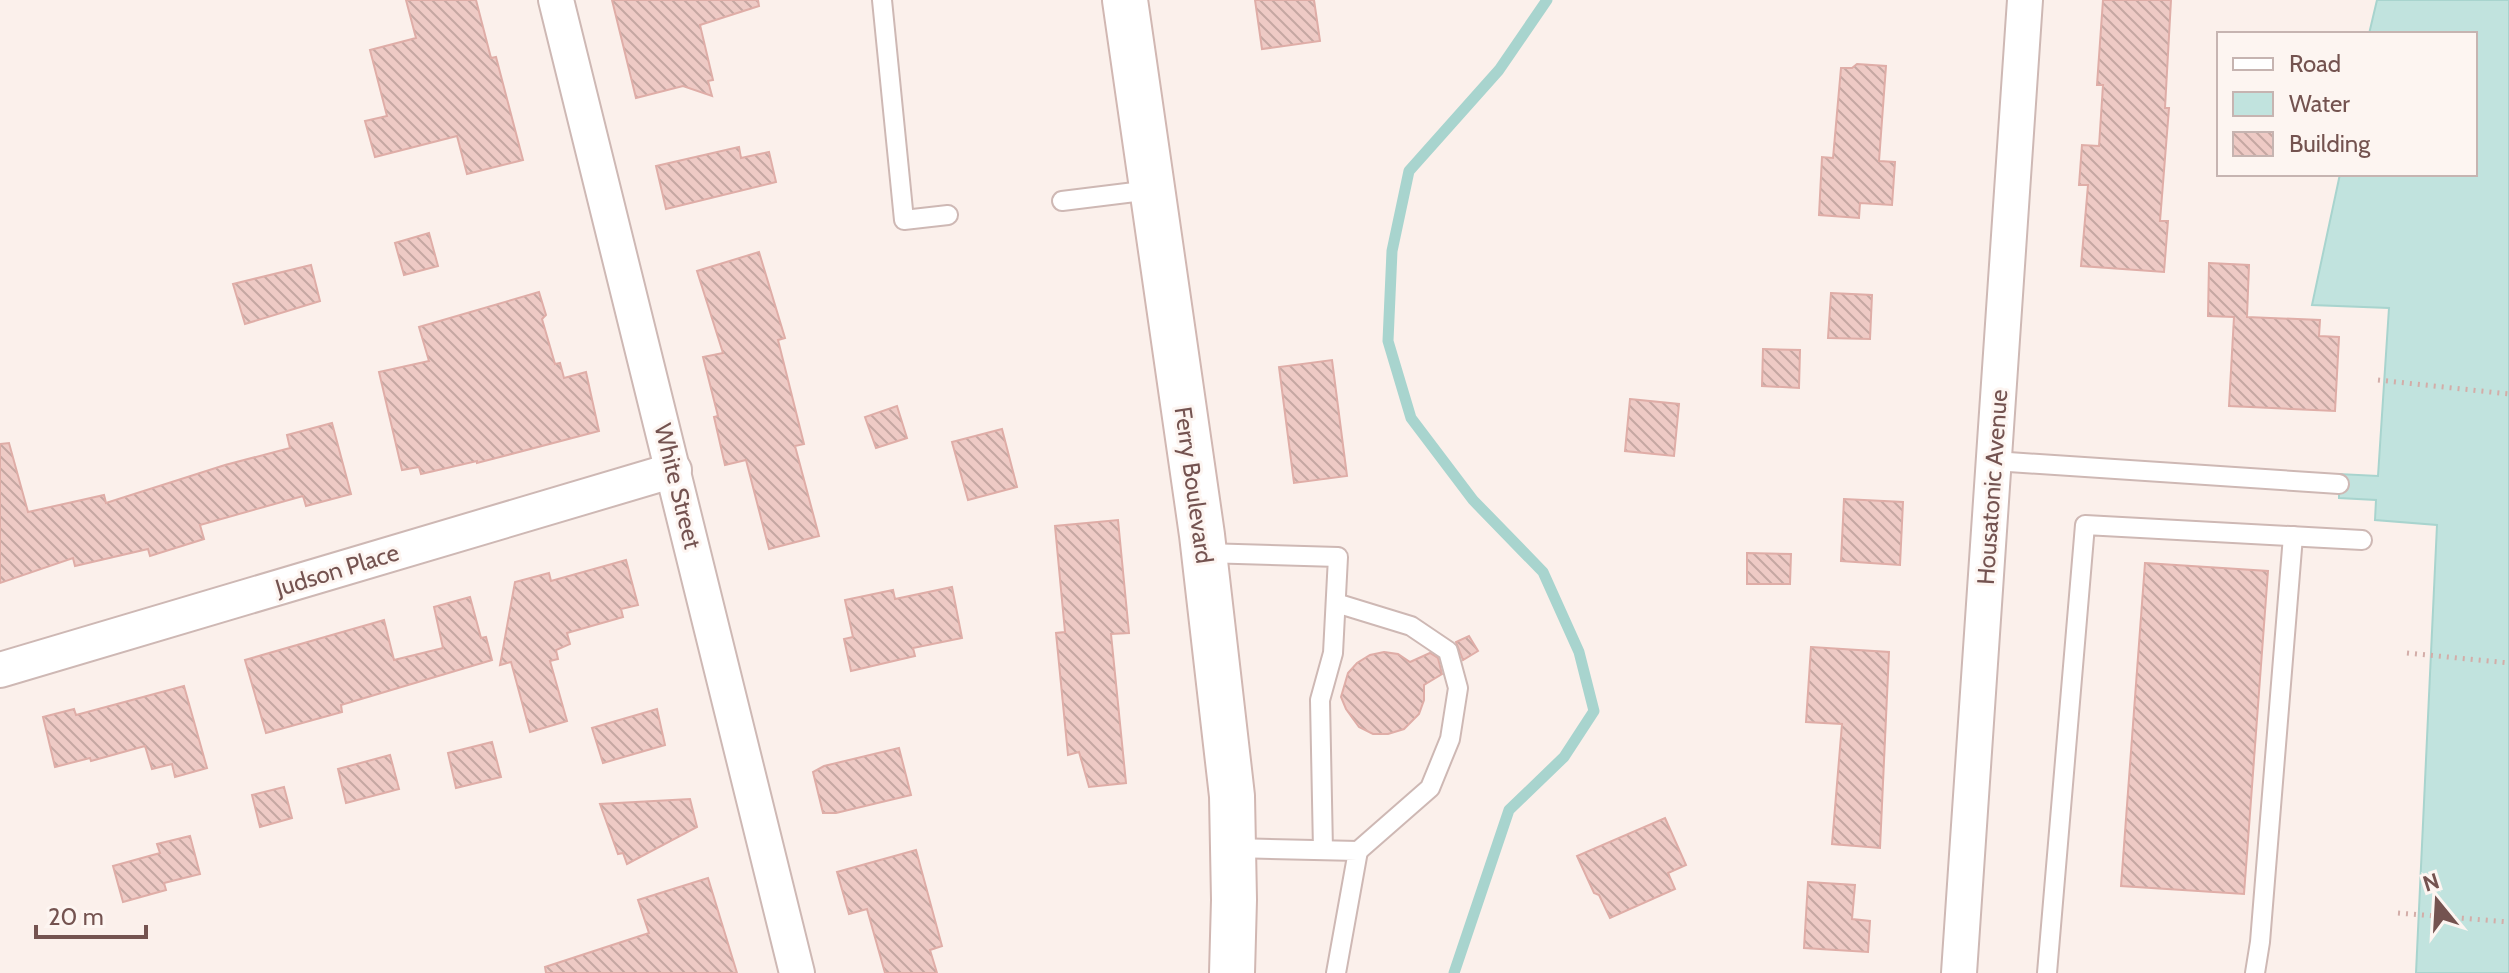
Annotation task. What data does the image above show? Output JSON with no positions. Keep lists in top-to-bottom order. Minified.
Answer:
{"streets":{"main road":["Ferry Boulevard"],"street":["White Street","Housatonic Avenue","Judson Place"]},"crossings":[["White Street","Judson Place"]],"legend":["Road","Water","Building"],"scale_bar":"20 m","north":"top"}
